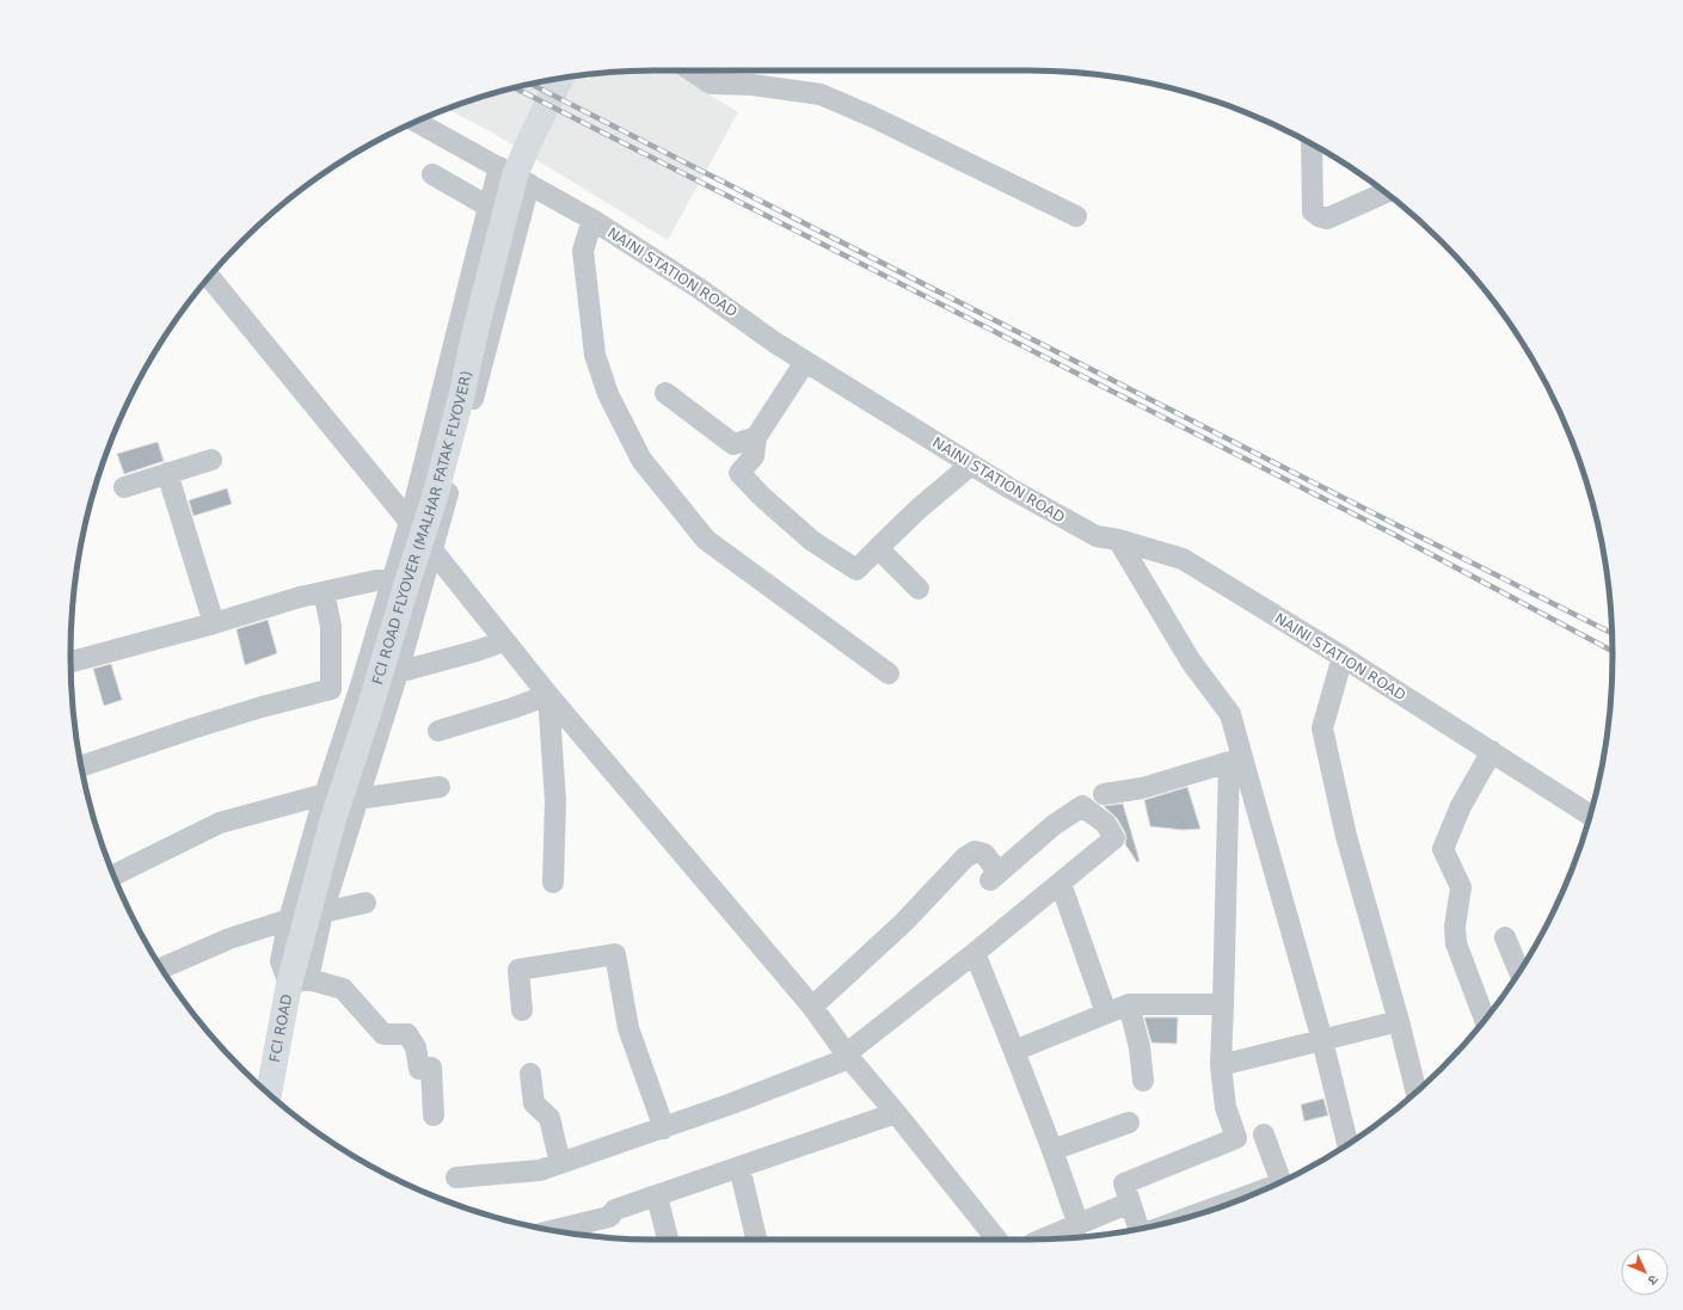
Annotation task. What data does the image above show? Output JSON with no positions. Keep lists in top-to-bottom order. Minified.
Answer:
{"streets":{"main road":["FCI ROAD FLYOVER (MALHAR FATAK FLYOVER)","FCI ROAD"],"street":["NAINI STATION ROAD"]},"crossings":[["FCI ROAD FLYOVER (MALHAR FATAK FLYOVER)","FCI ROAD"]],"north":"bottom right"}
